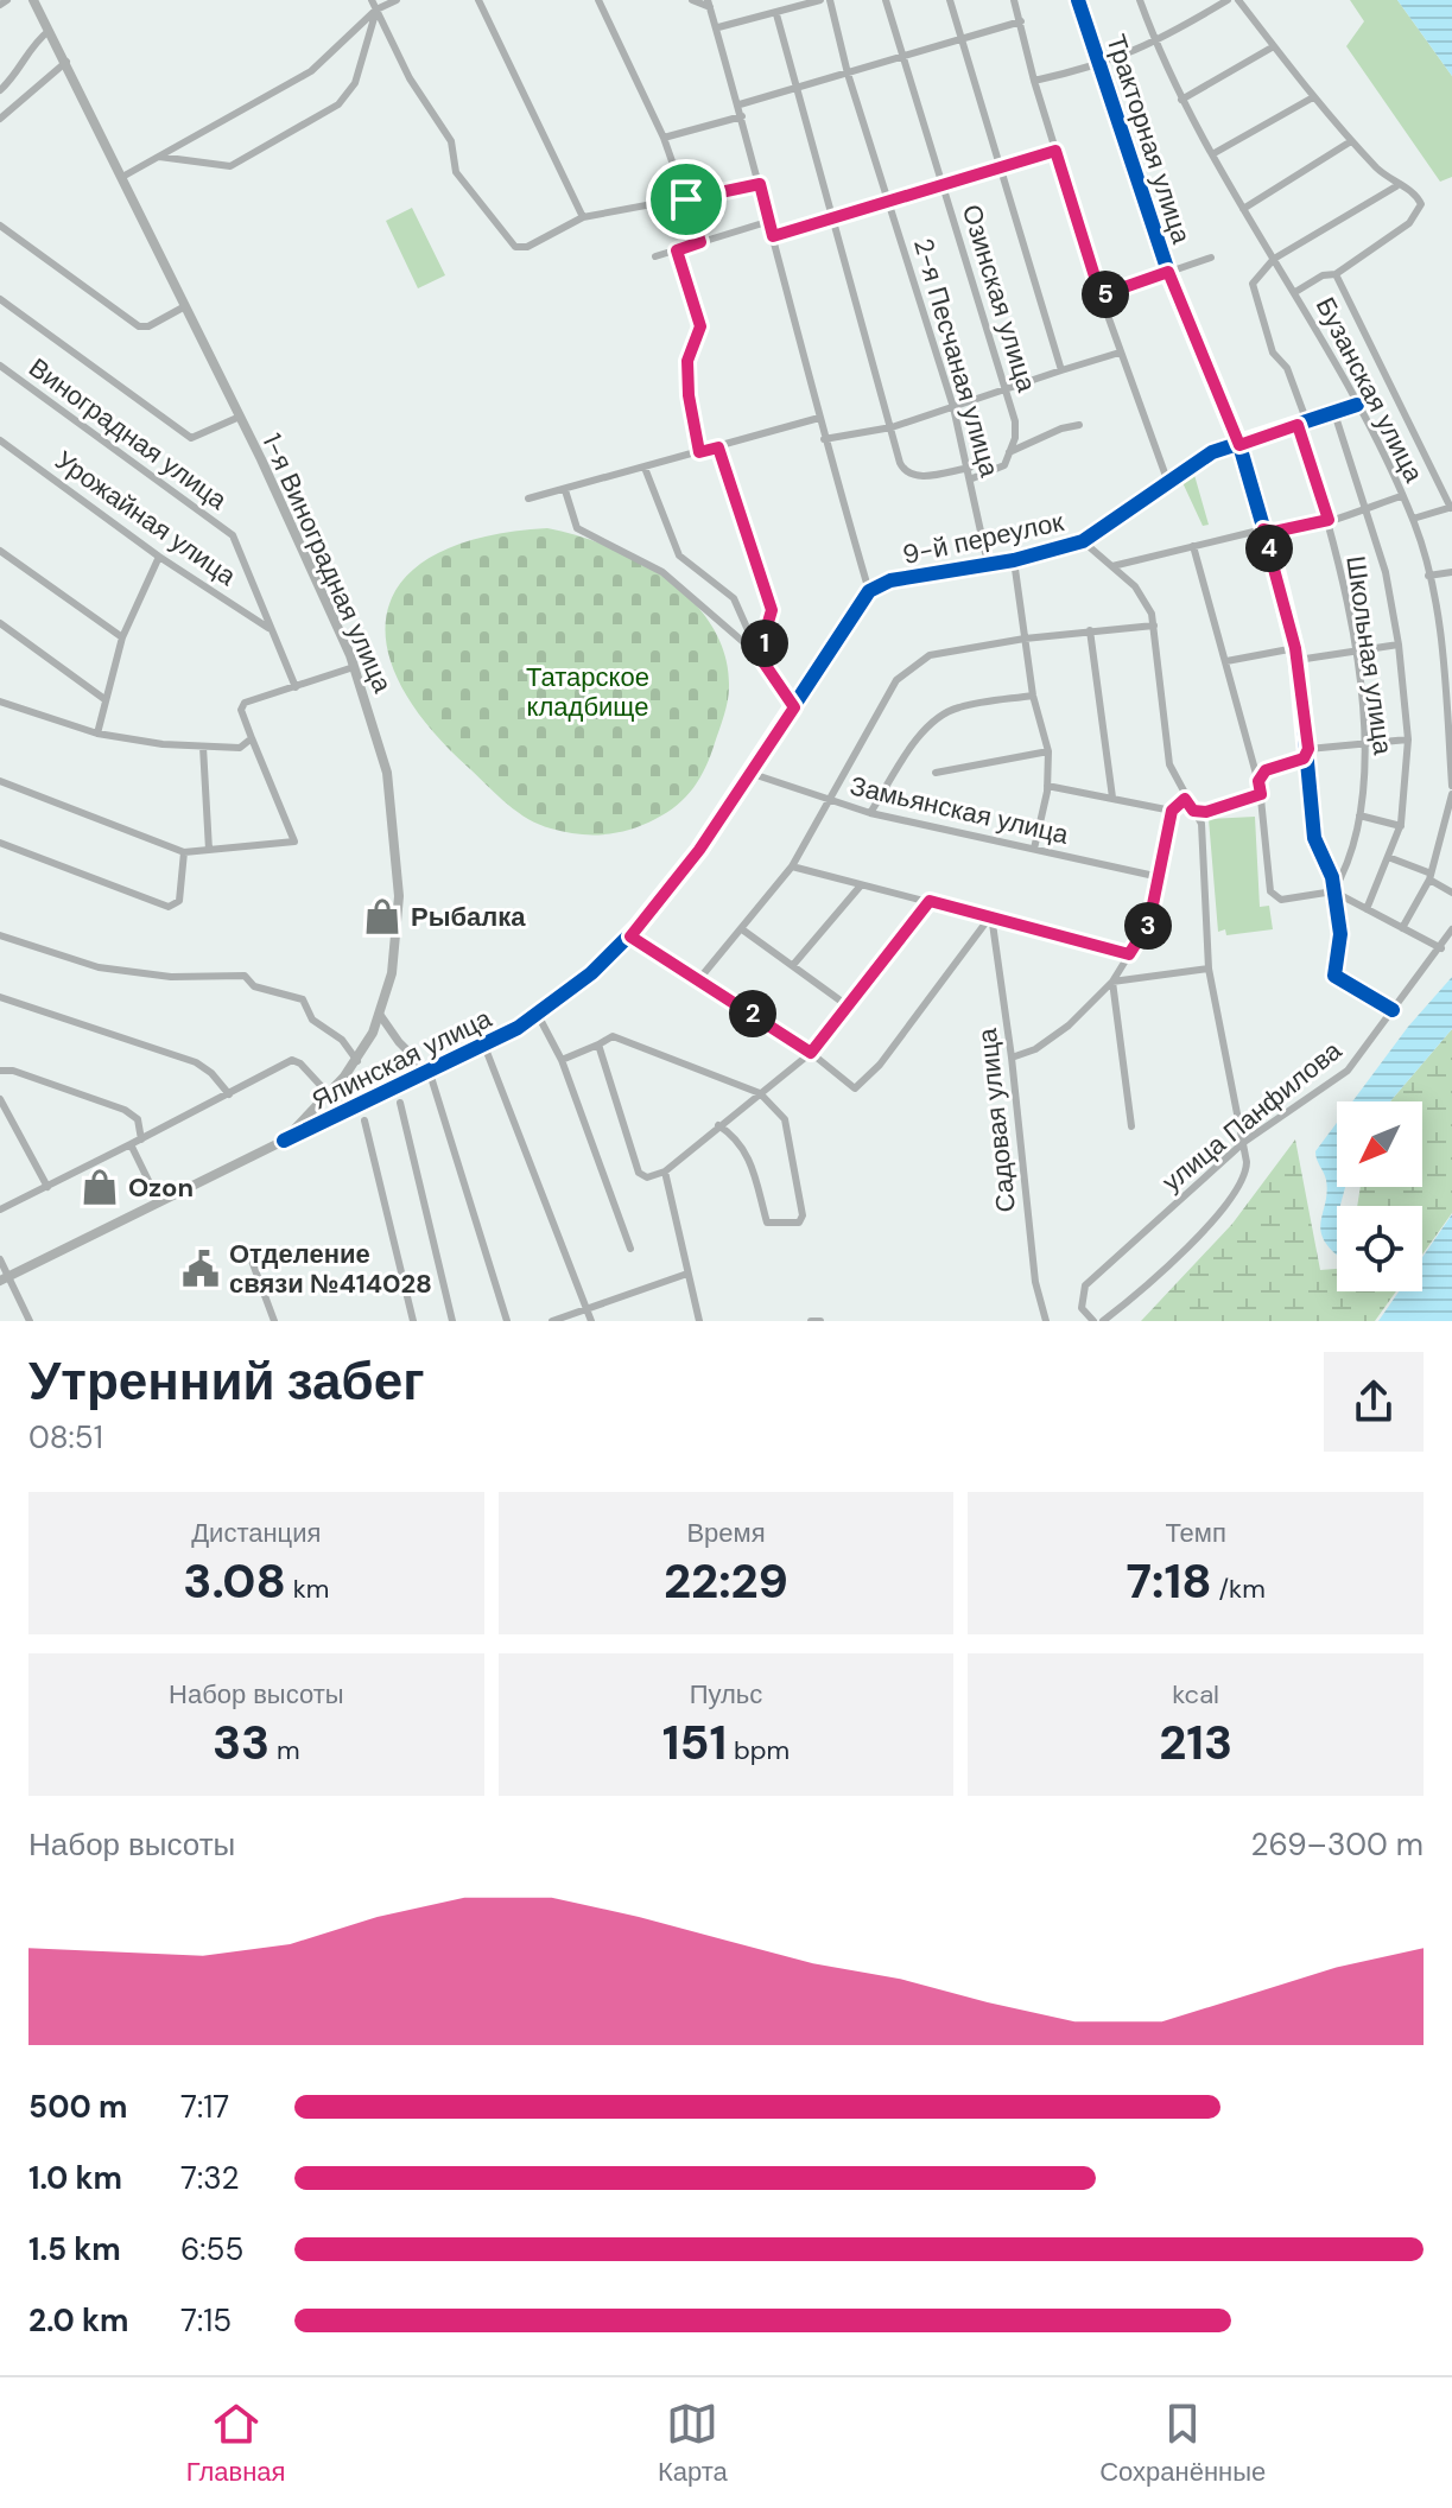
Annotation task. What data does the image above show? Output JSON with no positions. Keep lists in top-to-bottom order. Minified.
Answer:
{"streets":{"main road":["1-я Виноградная улица"],"street":["Тракторная улица","Озинская улица","2-я Песчаная улица","Бузанская улица","Виноградная улица","Урожайная улица","9-й переулок","Школьная улица","Замьянская улица","Ялинская улица","улица Панфилова","Садовая улица"]},"crossings":[["Тракторная улица","9-й переулок"],["2-я Песчаная улица","9-й переулок"],["Бузанская улица","9-й переулок"],["Виноградная улица","Урожайная улица"],["9-й переулок","Школьная улица"],["9-й переулок","Ялинская улица"],["1-я Виноградная улица","Ялинская улица"],["Замьянская улица","Ялинская улица"]],"parks":["Татарское кладбище"],"places":{"shop":["Рыбалка","Ozon"],"public building":["Отделение связи №414028"]},"north":"bottom left","page":{"pins":["5","4","1","3","2"],"heading":["Утренний забег","08:51"],"stats":[["Дистанция","3.08 km"],["Время","22:29"],["Темп","7:18 /km"],["Набор высоты","33 m"],["Пульс","151 bpm"],["kcal","213"]],"chart":["Набор высоты","269–300 m"],"list":[{"name":"500 m","note":"7:17"},{"name":"1.0 km","note":"7:32"},{"name":"1.5 km","note":"6:55"},{"name":"2.0 km","note":"7:15"}],"tabs":["Главная","Карта","Сохранённые"]}}
